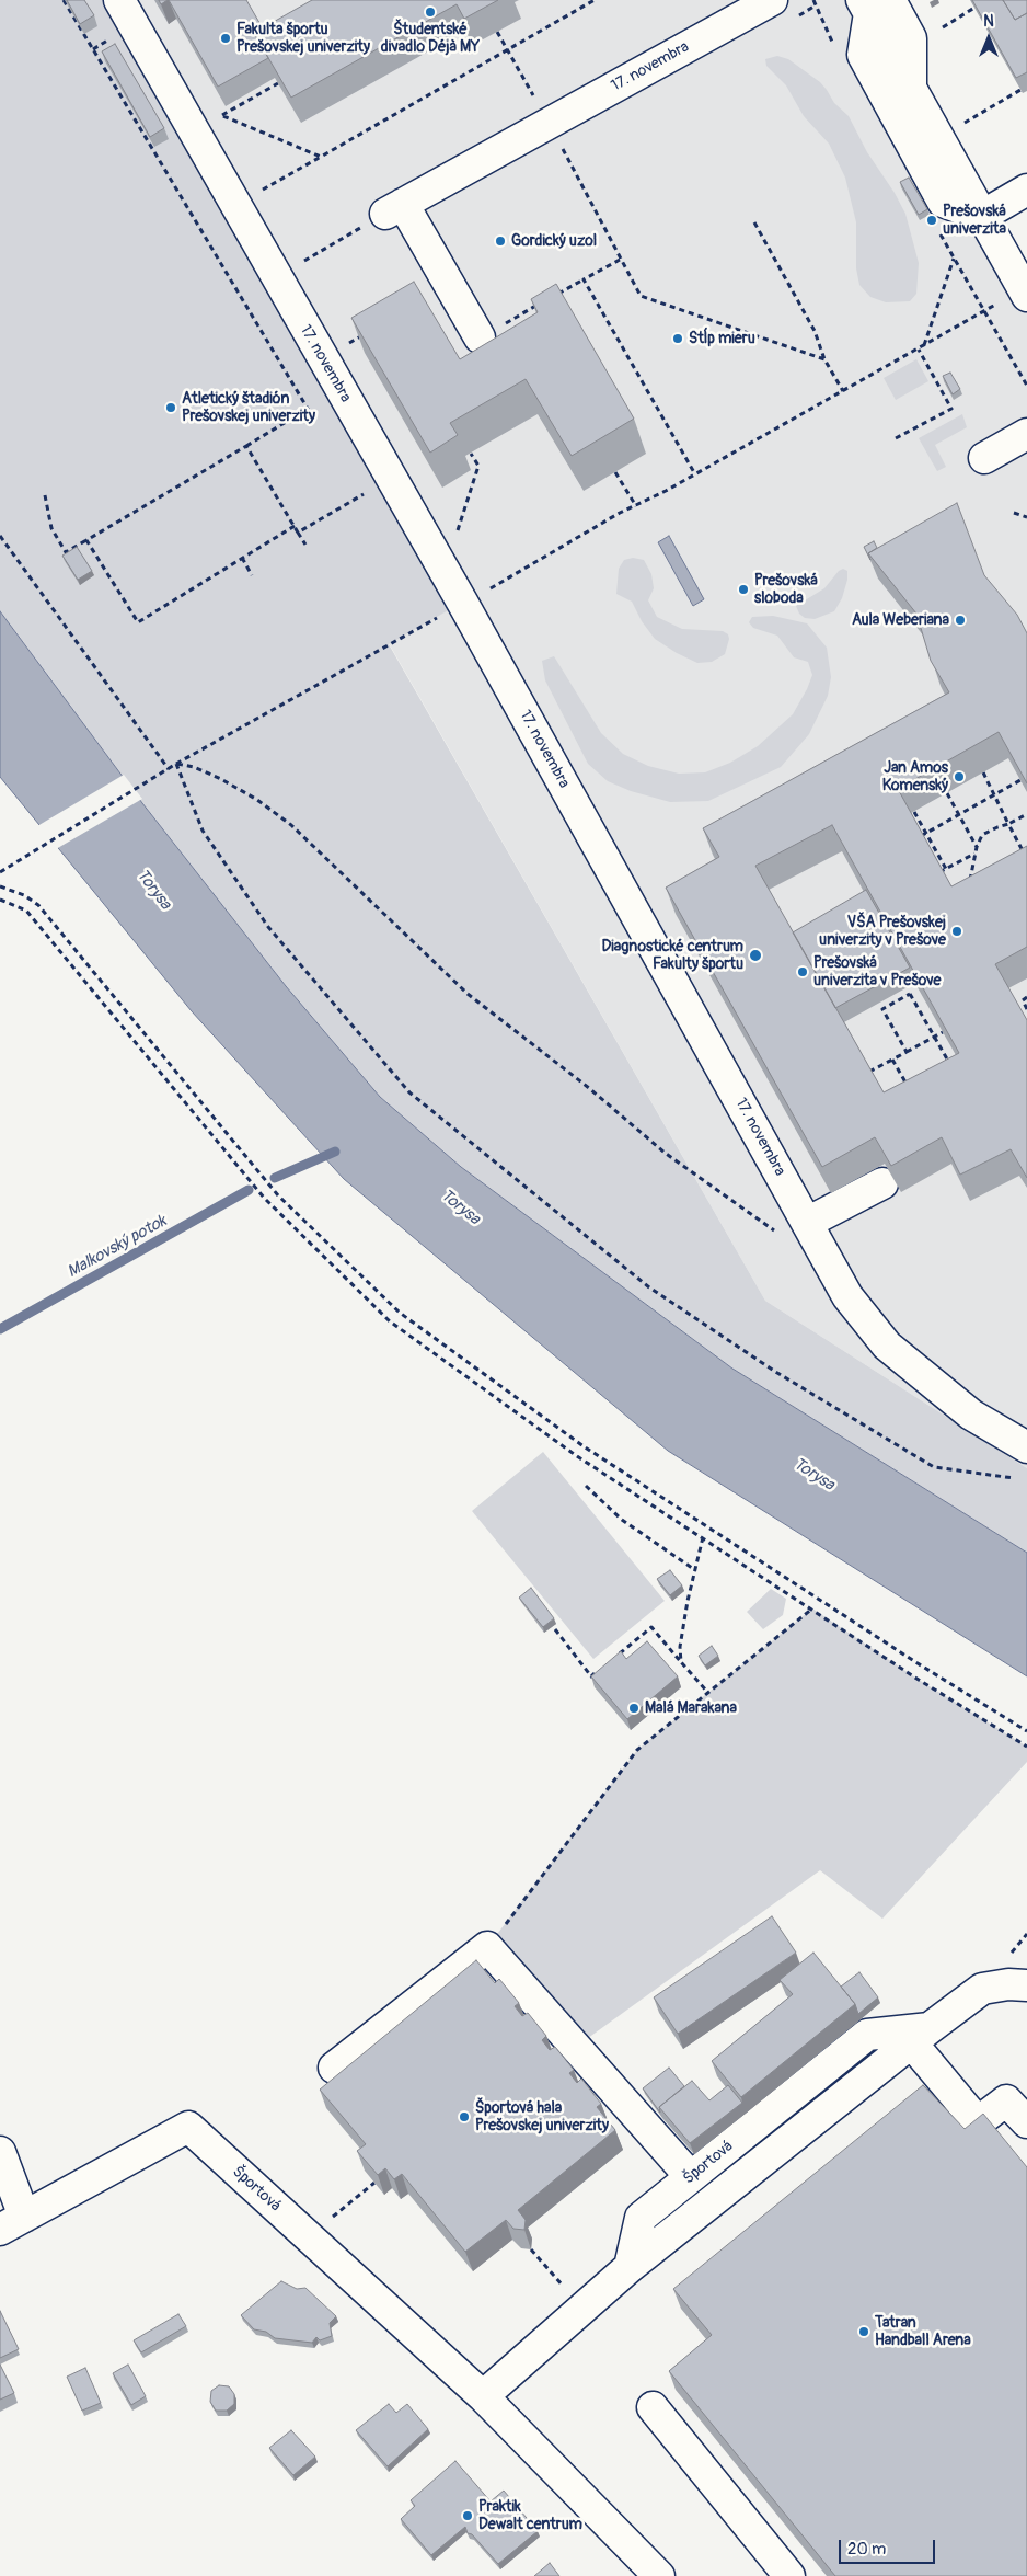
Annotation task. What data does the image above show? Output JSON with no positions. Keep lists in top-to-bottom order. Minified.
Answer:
{"streets":{"street":["17. novembra","Športová"]},"water":["Torysa","Malkovský potok"],"places":["Študentské divadlo Déjà MY","Fakulta športu Prešovskej univerzity","Prešovská univerzita","Gordický uzol","Stĺp mieru","Atletický štadión Prešovskej univerzity","Prešovská sloboda","Aula Weberiana","Jan Amos Komenský","VŠA Prešovskej univerzity v Prešove","Diagnostické centrum Fakulty športu","Prešovská univerzita v Prešove","Malá Marakana","Športová hala Prešovskej univerzity","Tatran Handball Arena","Praktik Dewalt centrum"],"scale_bar":"20 m","north":"top"}
